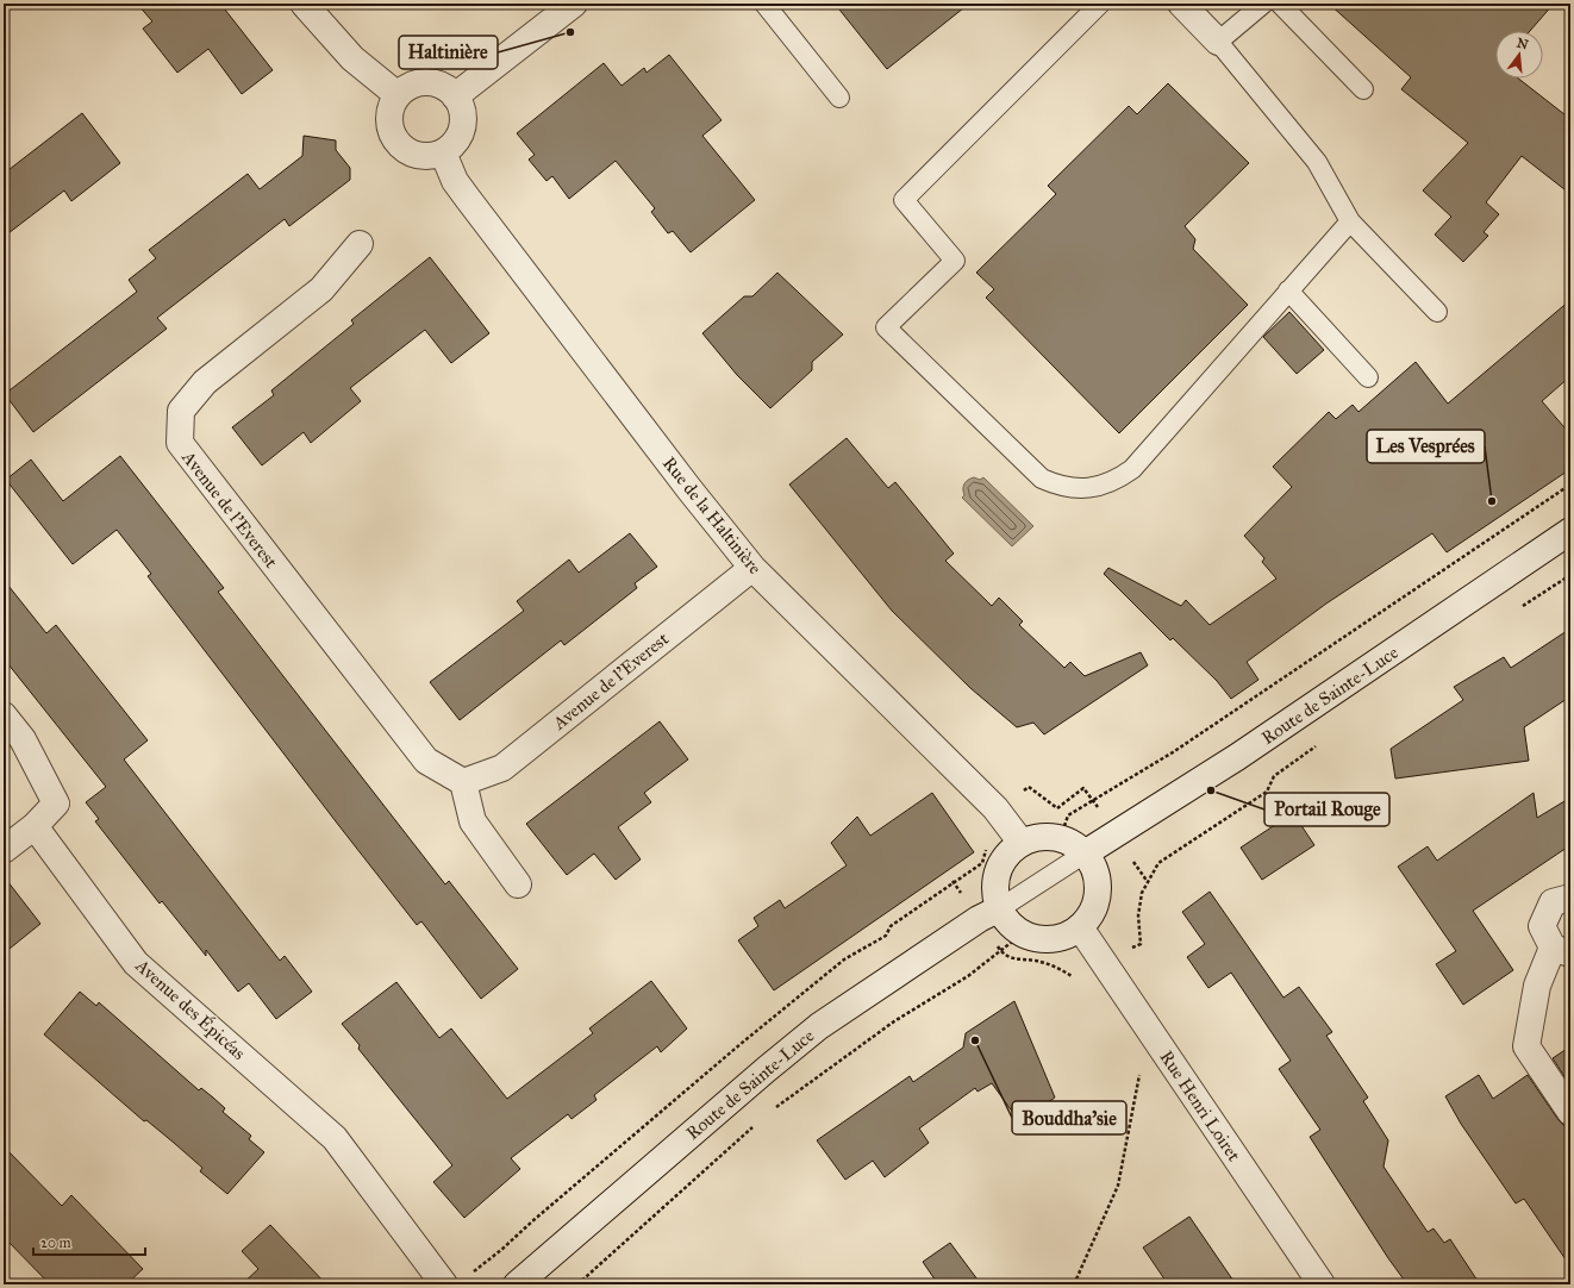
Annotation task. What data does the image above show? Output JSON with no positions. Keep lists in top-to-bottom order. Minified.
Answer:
{"streets":{"street":["Avenue de l'Everest","Rue de la Haltinière","Route de Sainte-Luce","Avenue des Épicéas","Rue Henri Loiret"]},"crossings":[["Avenue de l'Everest","Rue de la Haltinière"]],"places":["Haltinière","Les Vesprées","Portail Rouge","Bouddha'sie"],"scale_bar":"20 m","north":"top"}
